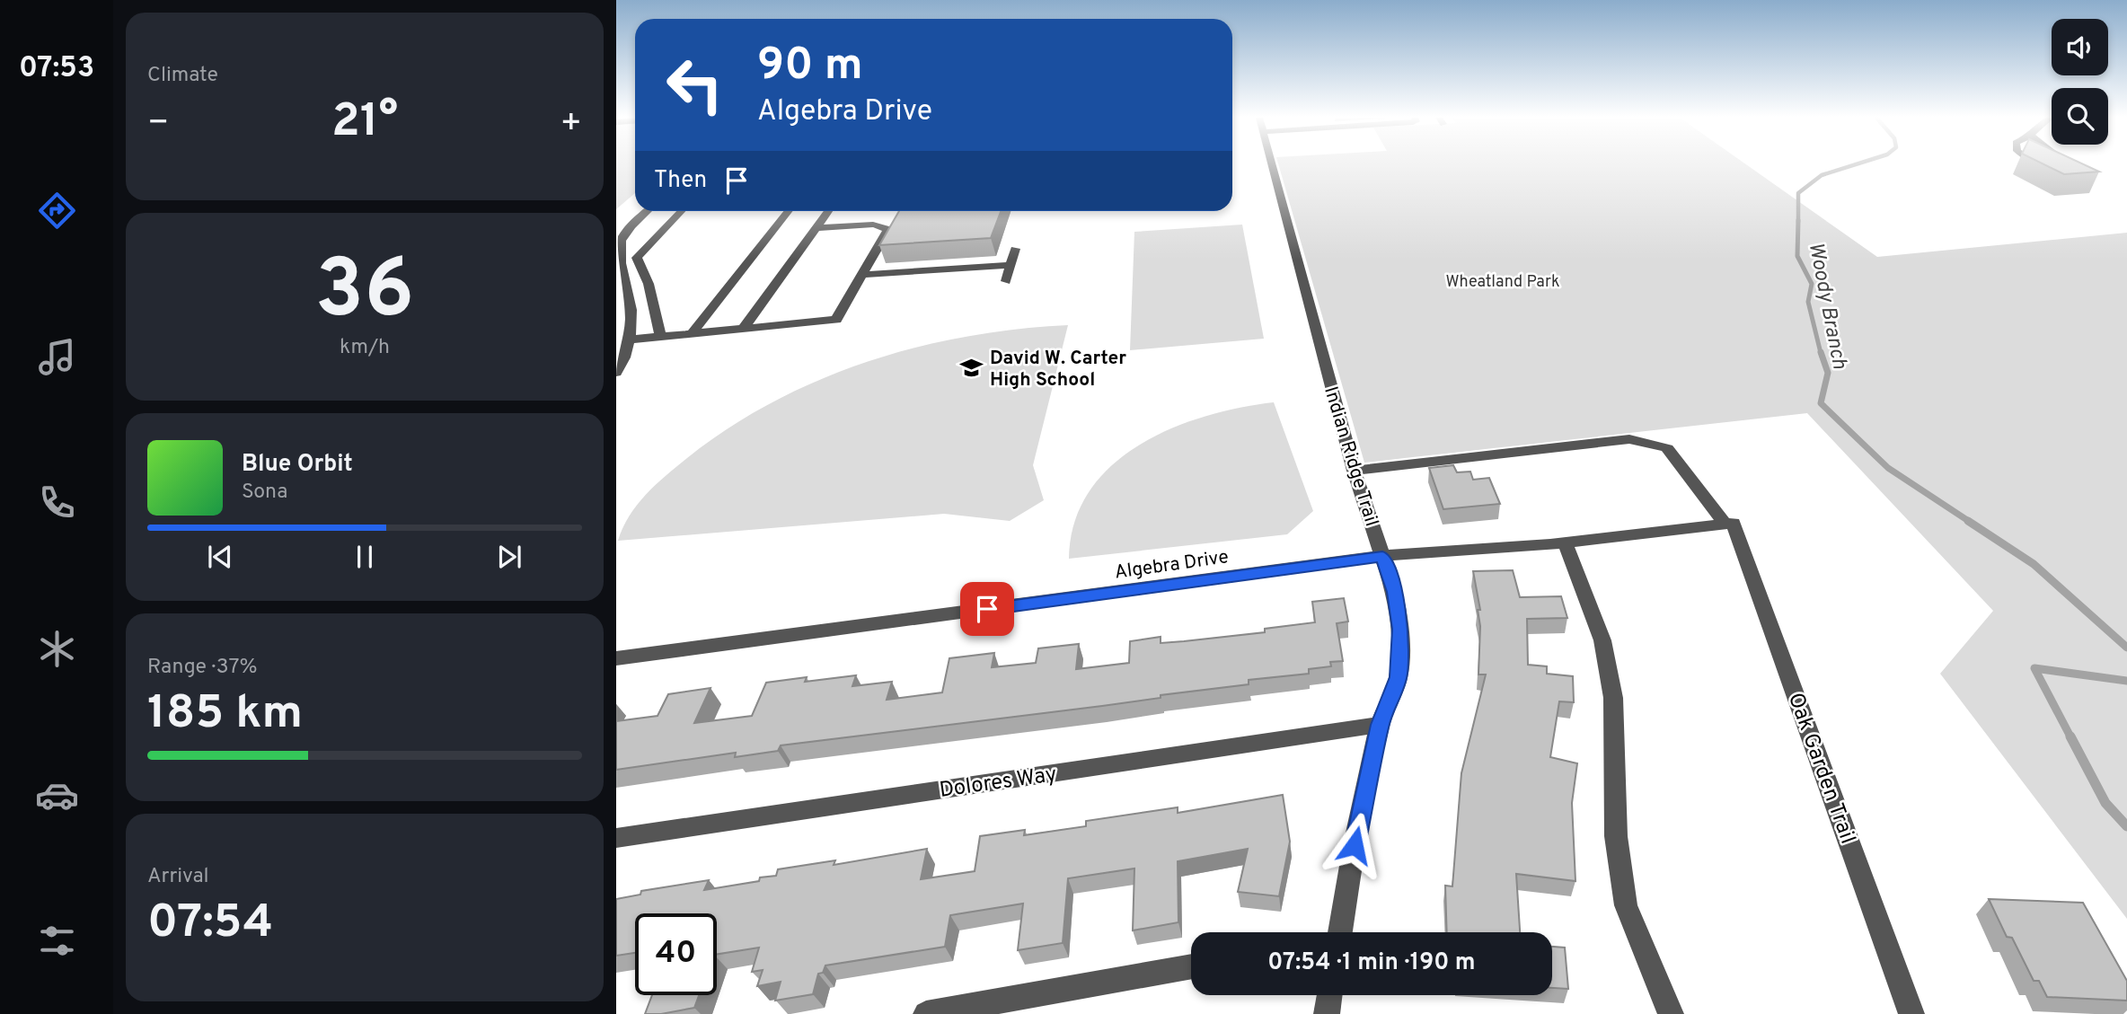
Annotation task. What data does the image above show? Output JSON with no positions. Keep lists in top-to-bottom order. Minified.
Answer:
{"streets":{"street":["Indian Ridge Trail","Algebra Drive","Oak Garden Trail","Dolores Way"]},"crossings":[["Indian Ridge Trail","Algebra Drive"],["Indian Ridge Trail","Oak Garden Trail"],["Indian Ridge Trail","Dolores Way"],["Algebra Drive","Oak Garden Trail"]],"water":["Woody Branch"],"parks":["Wheatland Park"],"places":{"school or university":["David W. Carter High School"]},"page":{"tabs":"07:53","tile":["Climate",["36","km/h"],["Range · 37%","185 km"],["Arrival","07:54"]],"turn":["90 m","Algebra Drive"],"heat":["−","21°","+"],"then":"Then","song":["Blue Orbit","Sona"],"limit":"40","trip":"07:54 · 1 min · 190 m"}}
